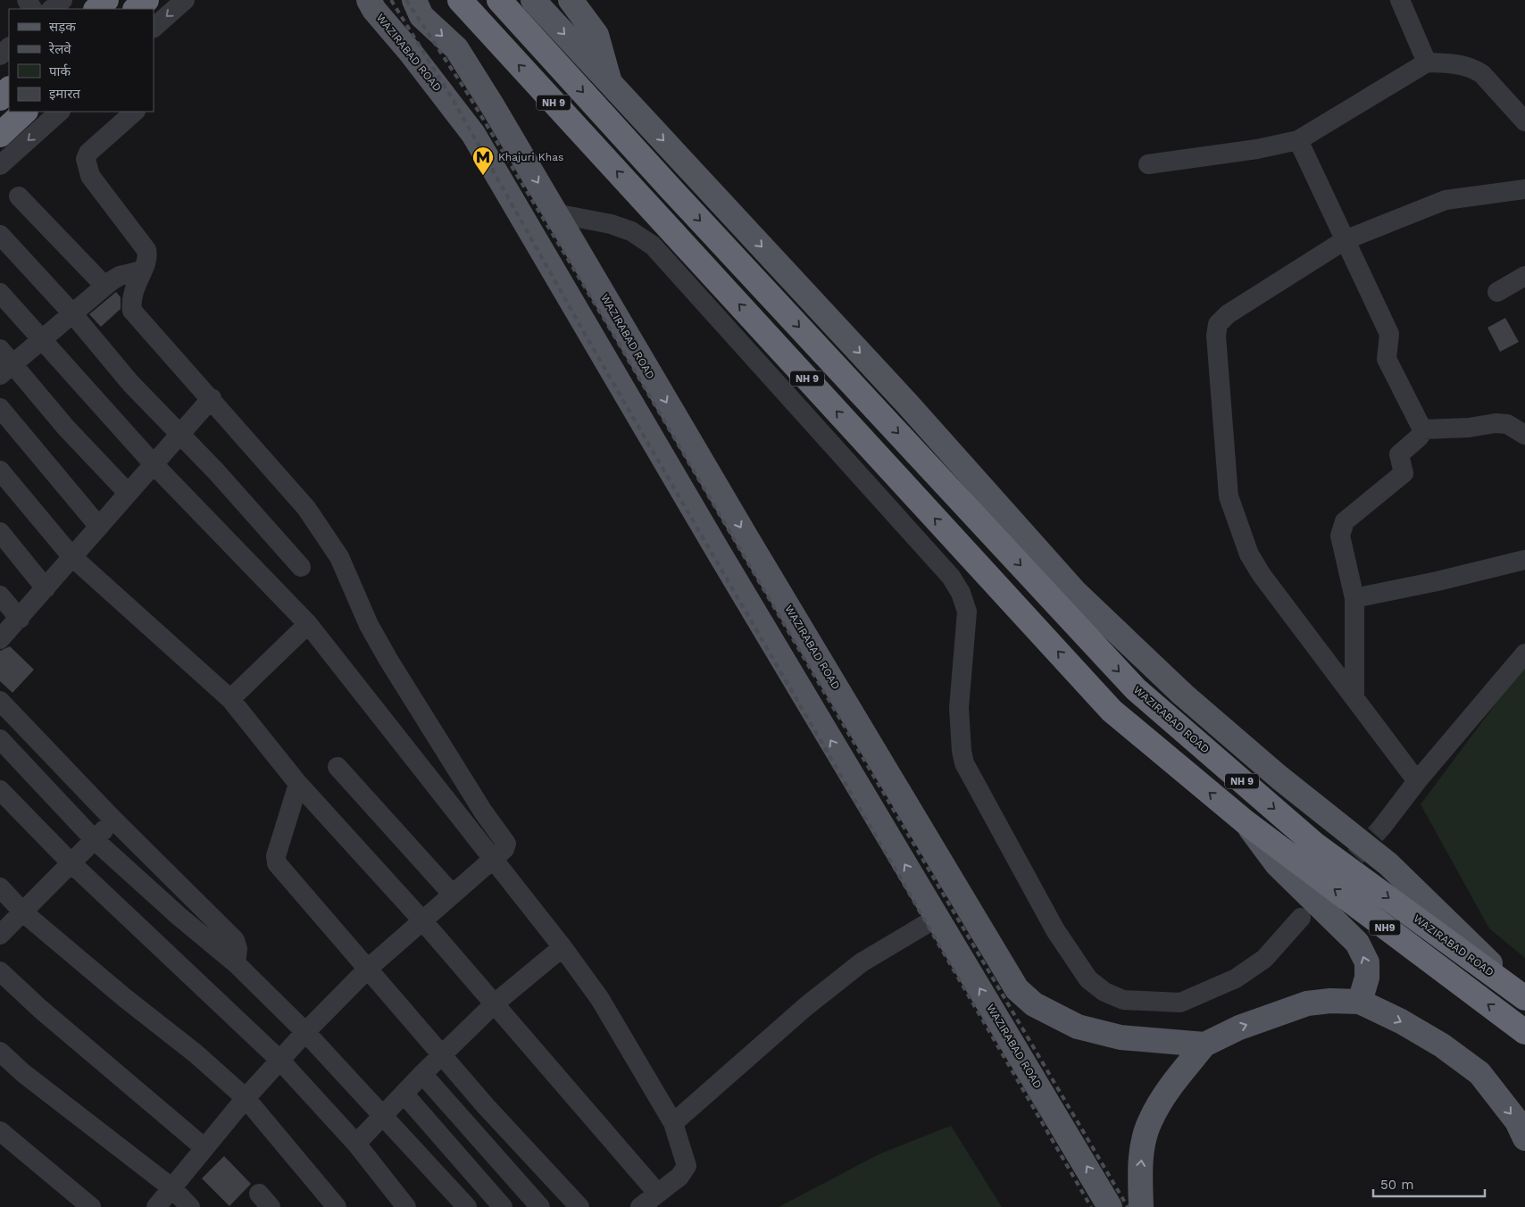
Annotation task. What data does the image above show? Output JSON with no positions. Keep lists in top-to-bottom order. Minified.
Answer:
{"streets":{"highway":["WAZIRABAD ROAD","NH 9","NH9"]},"crossings":[["NH 9","NH9"]],"places":{"metro station":["Khajuri Khas"]},"legend":["सड़क","रेलवे","पार्क","इमारत"],"scale_bar":"50 m"}
